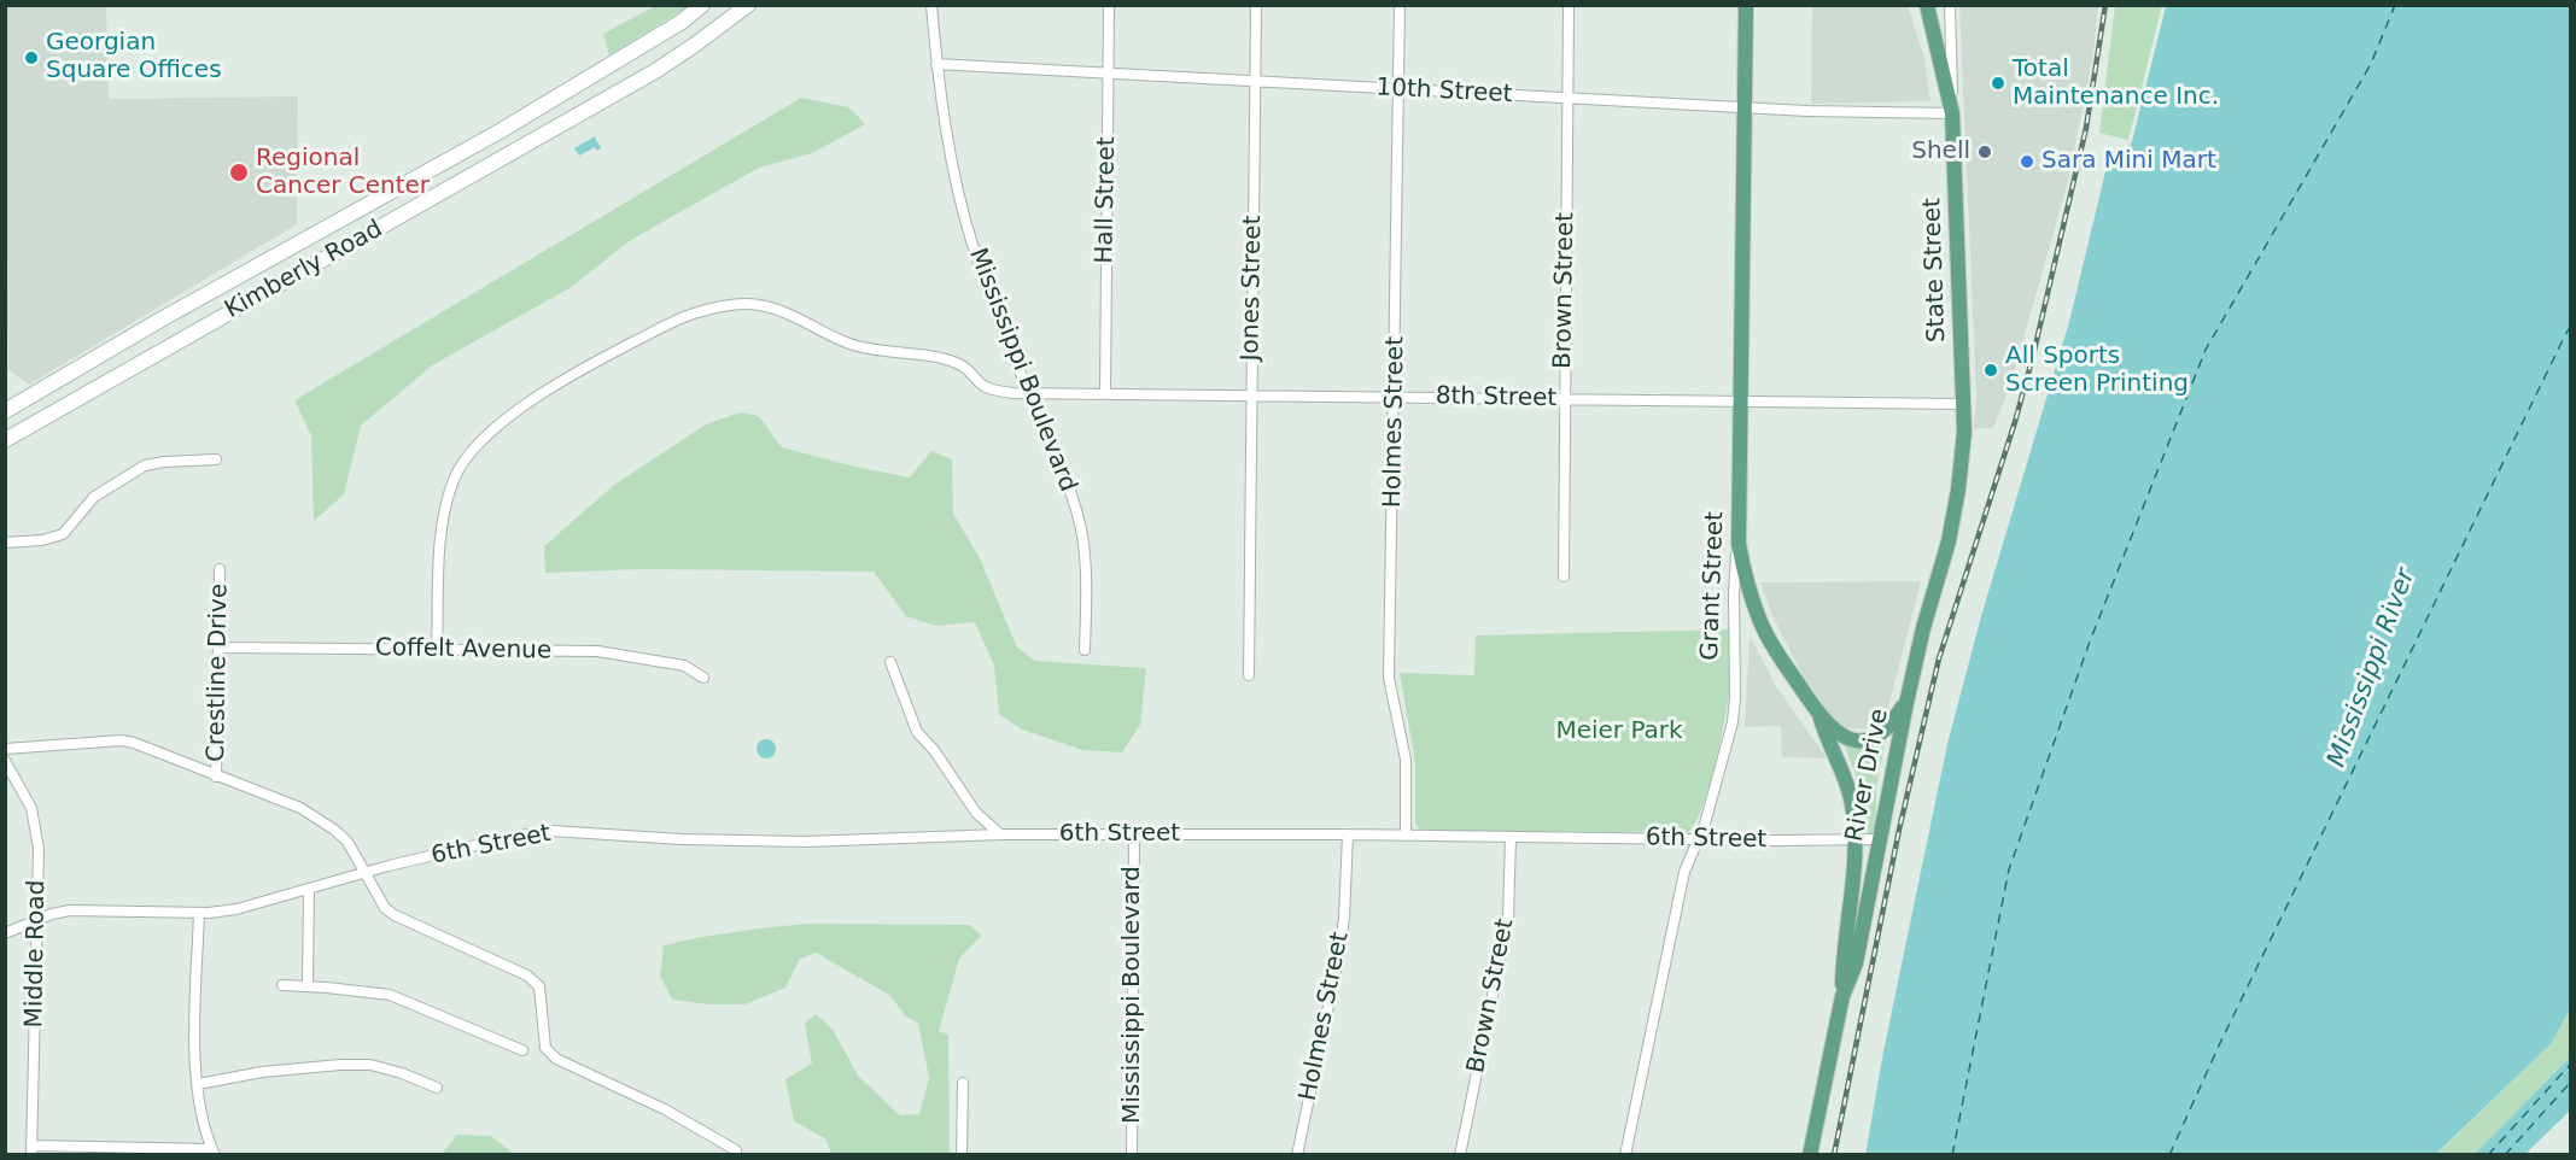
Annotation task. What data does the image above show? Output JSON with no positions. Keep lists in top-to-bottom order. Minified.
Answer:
{"streets":{"main road":["Kimberly Road","State Street","Grant Street","River Drive"],"street":["10th Street","Hall Street","Jones Street","Brown Street","Mississippi Boulevard","8th Street","Holmes Street","Coffelt Avenue","Crestline Drive","6th Street","Middle Road"]},"crossings":[["10th Street","Hall Street"],["10th Street","State Street"],["10th Street","Jones Street"],["10th Street","Brown Street"],["10th Street","Mississippi Boulevard"],["10th Street","Holmes Street"],["10th Street","Grant Street"],["Hall Street","8th Street"],["State Street","8th Street"],["State Street","River Drive"],["Jones Street","8th Street"],["Brown Street","8th Street"],["Brown Street","6th Street"],["Mississippi Boulevard","8th Street"],["Mississippi Boulevard","6th Street"],["8th Street","Holmes Street"],["8th Street","Grant Street"],["8th Street","Coffelt Avenue"],["8th Street","River Drive"],["Holmes Street","6th Street"],["Grant Street","6th Street"],["Coffelt Avenue","Crestline Drive"],["River Drive","6th Street"],["6th Street","Middle Road"]],"water":["Mississippi River"],"parks":["Meier Park"],"places":["Georgian Square Offices","Total Maintenance Inc.","Shell","Sara Mini Mart","Regional Cancer Center","All Sports Screen Printing"]}
